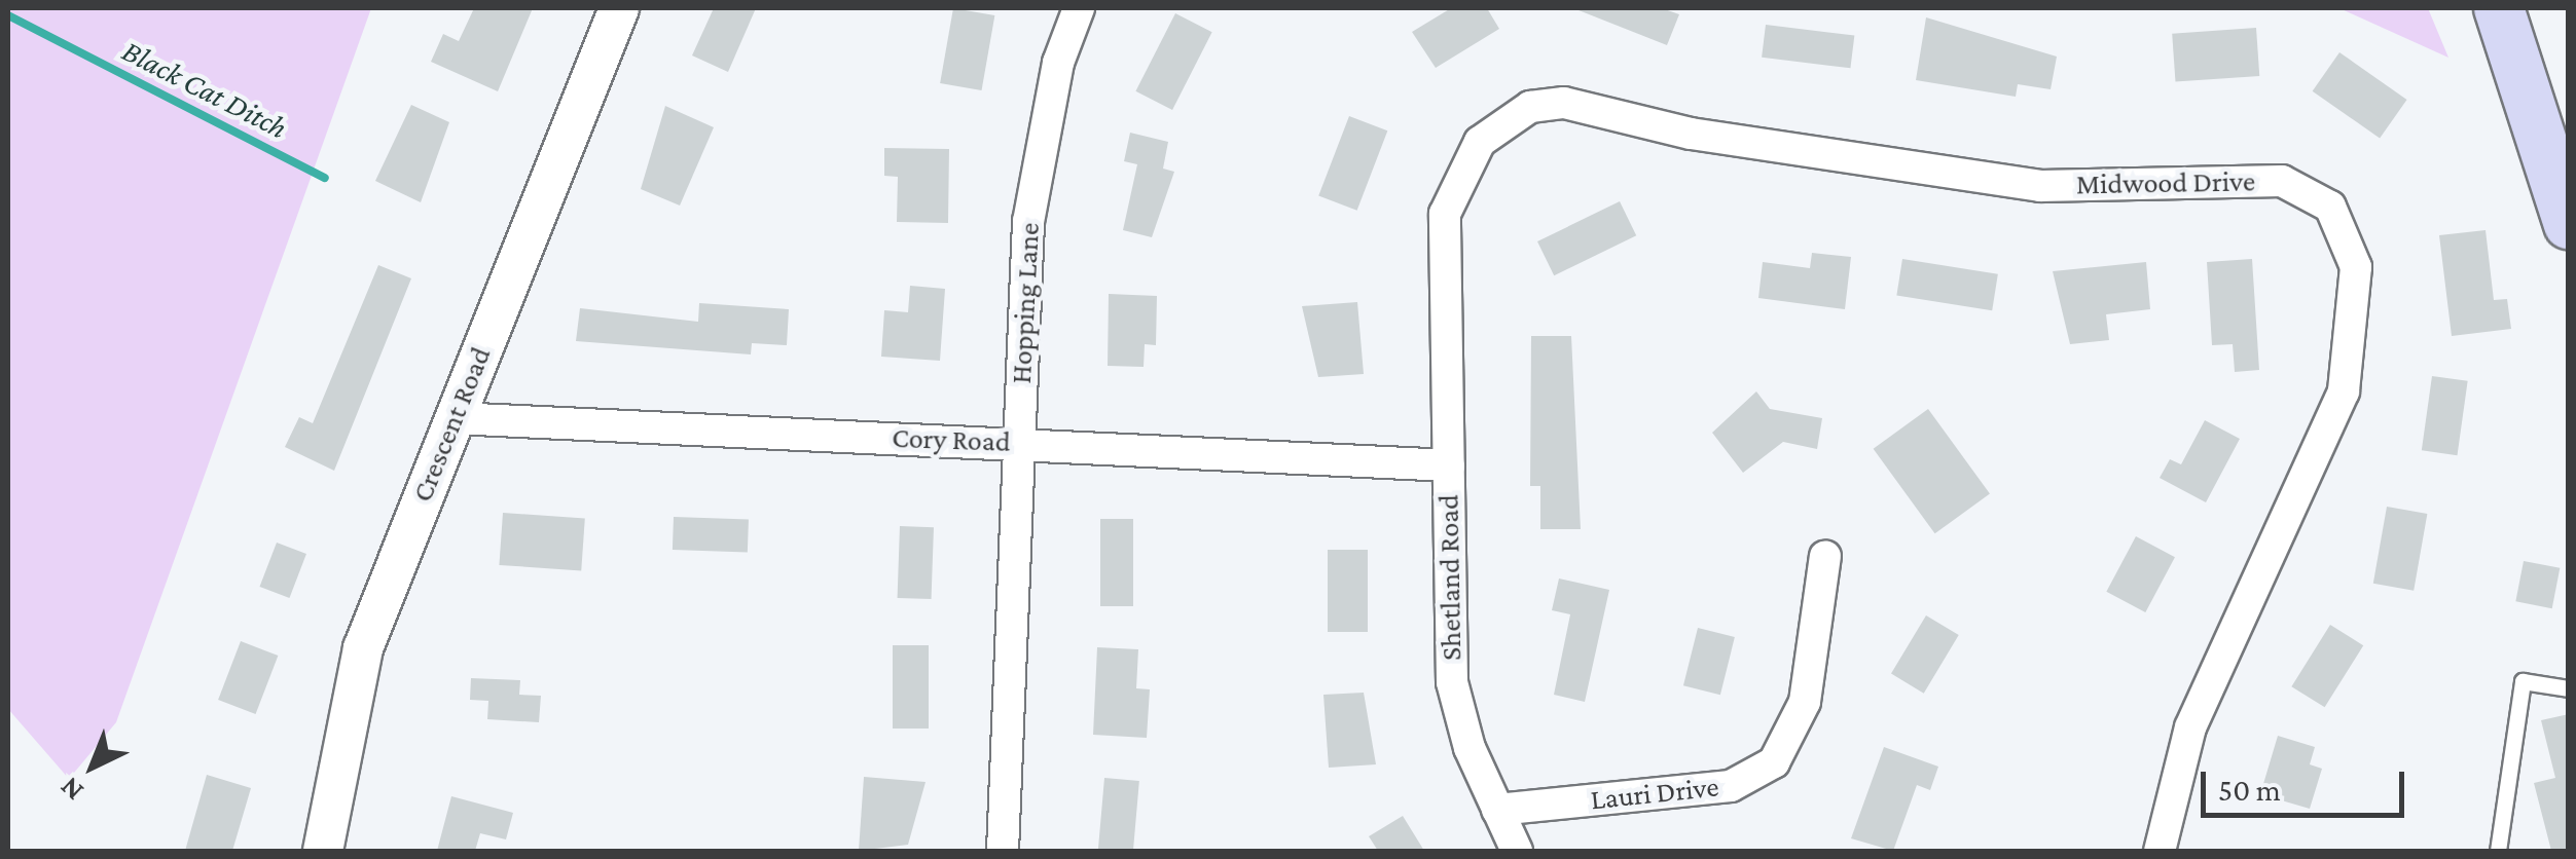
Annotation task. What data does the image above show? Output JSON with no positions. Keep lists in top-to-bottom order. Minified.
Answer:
{"streets":{"street":["Midwood Drive","Hopping Lane","Crescent Road","Cory Road","Shetland Road","Lauri Drive"]},"crossings":[["Midwood Drive","Shetland Road"],["Hopping Lane","Cory Road"],["Crescent Road","Cory Road"],["Cory Road","Shetland Road"],["Shetland Road","Lauri Drive"]],"water":["Black Cat Ditch"],"scale_bar":"50 m","north":"bottom left"}
